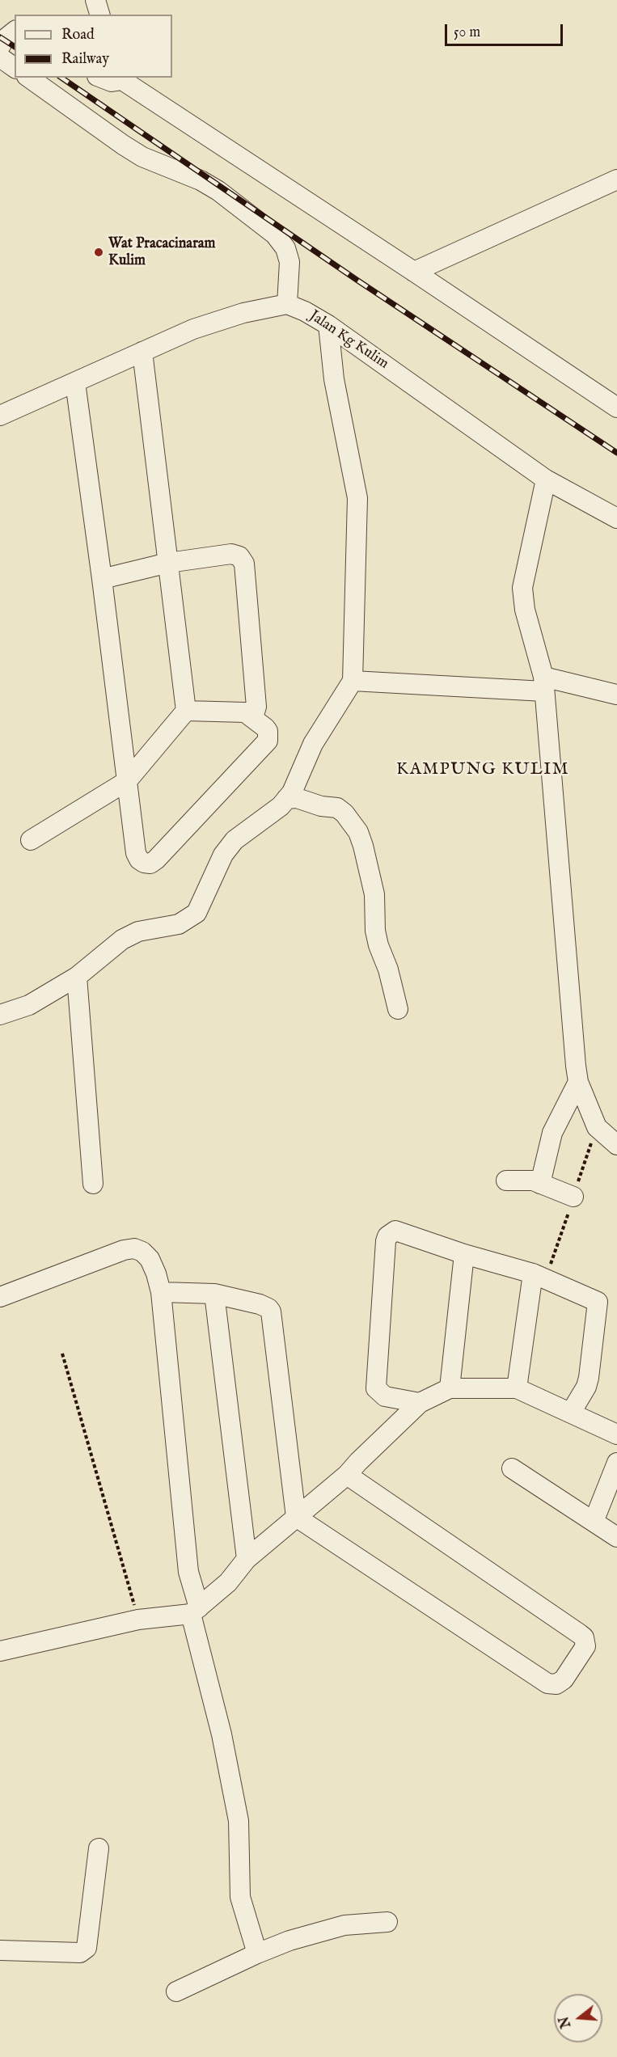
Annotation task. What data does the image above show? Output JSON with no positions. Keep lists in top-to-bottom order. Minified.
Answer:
{"streets":{"street":["Jalan Kg Kulim"]},"districts":["KAMPUNG KULIM"],"places":["Wat Pracacinaram Kulim"],"legend":["Road","Railway"],"scale_bar":"50 m","north":"left"}
